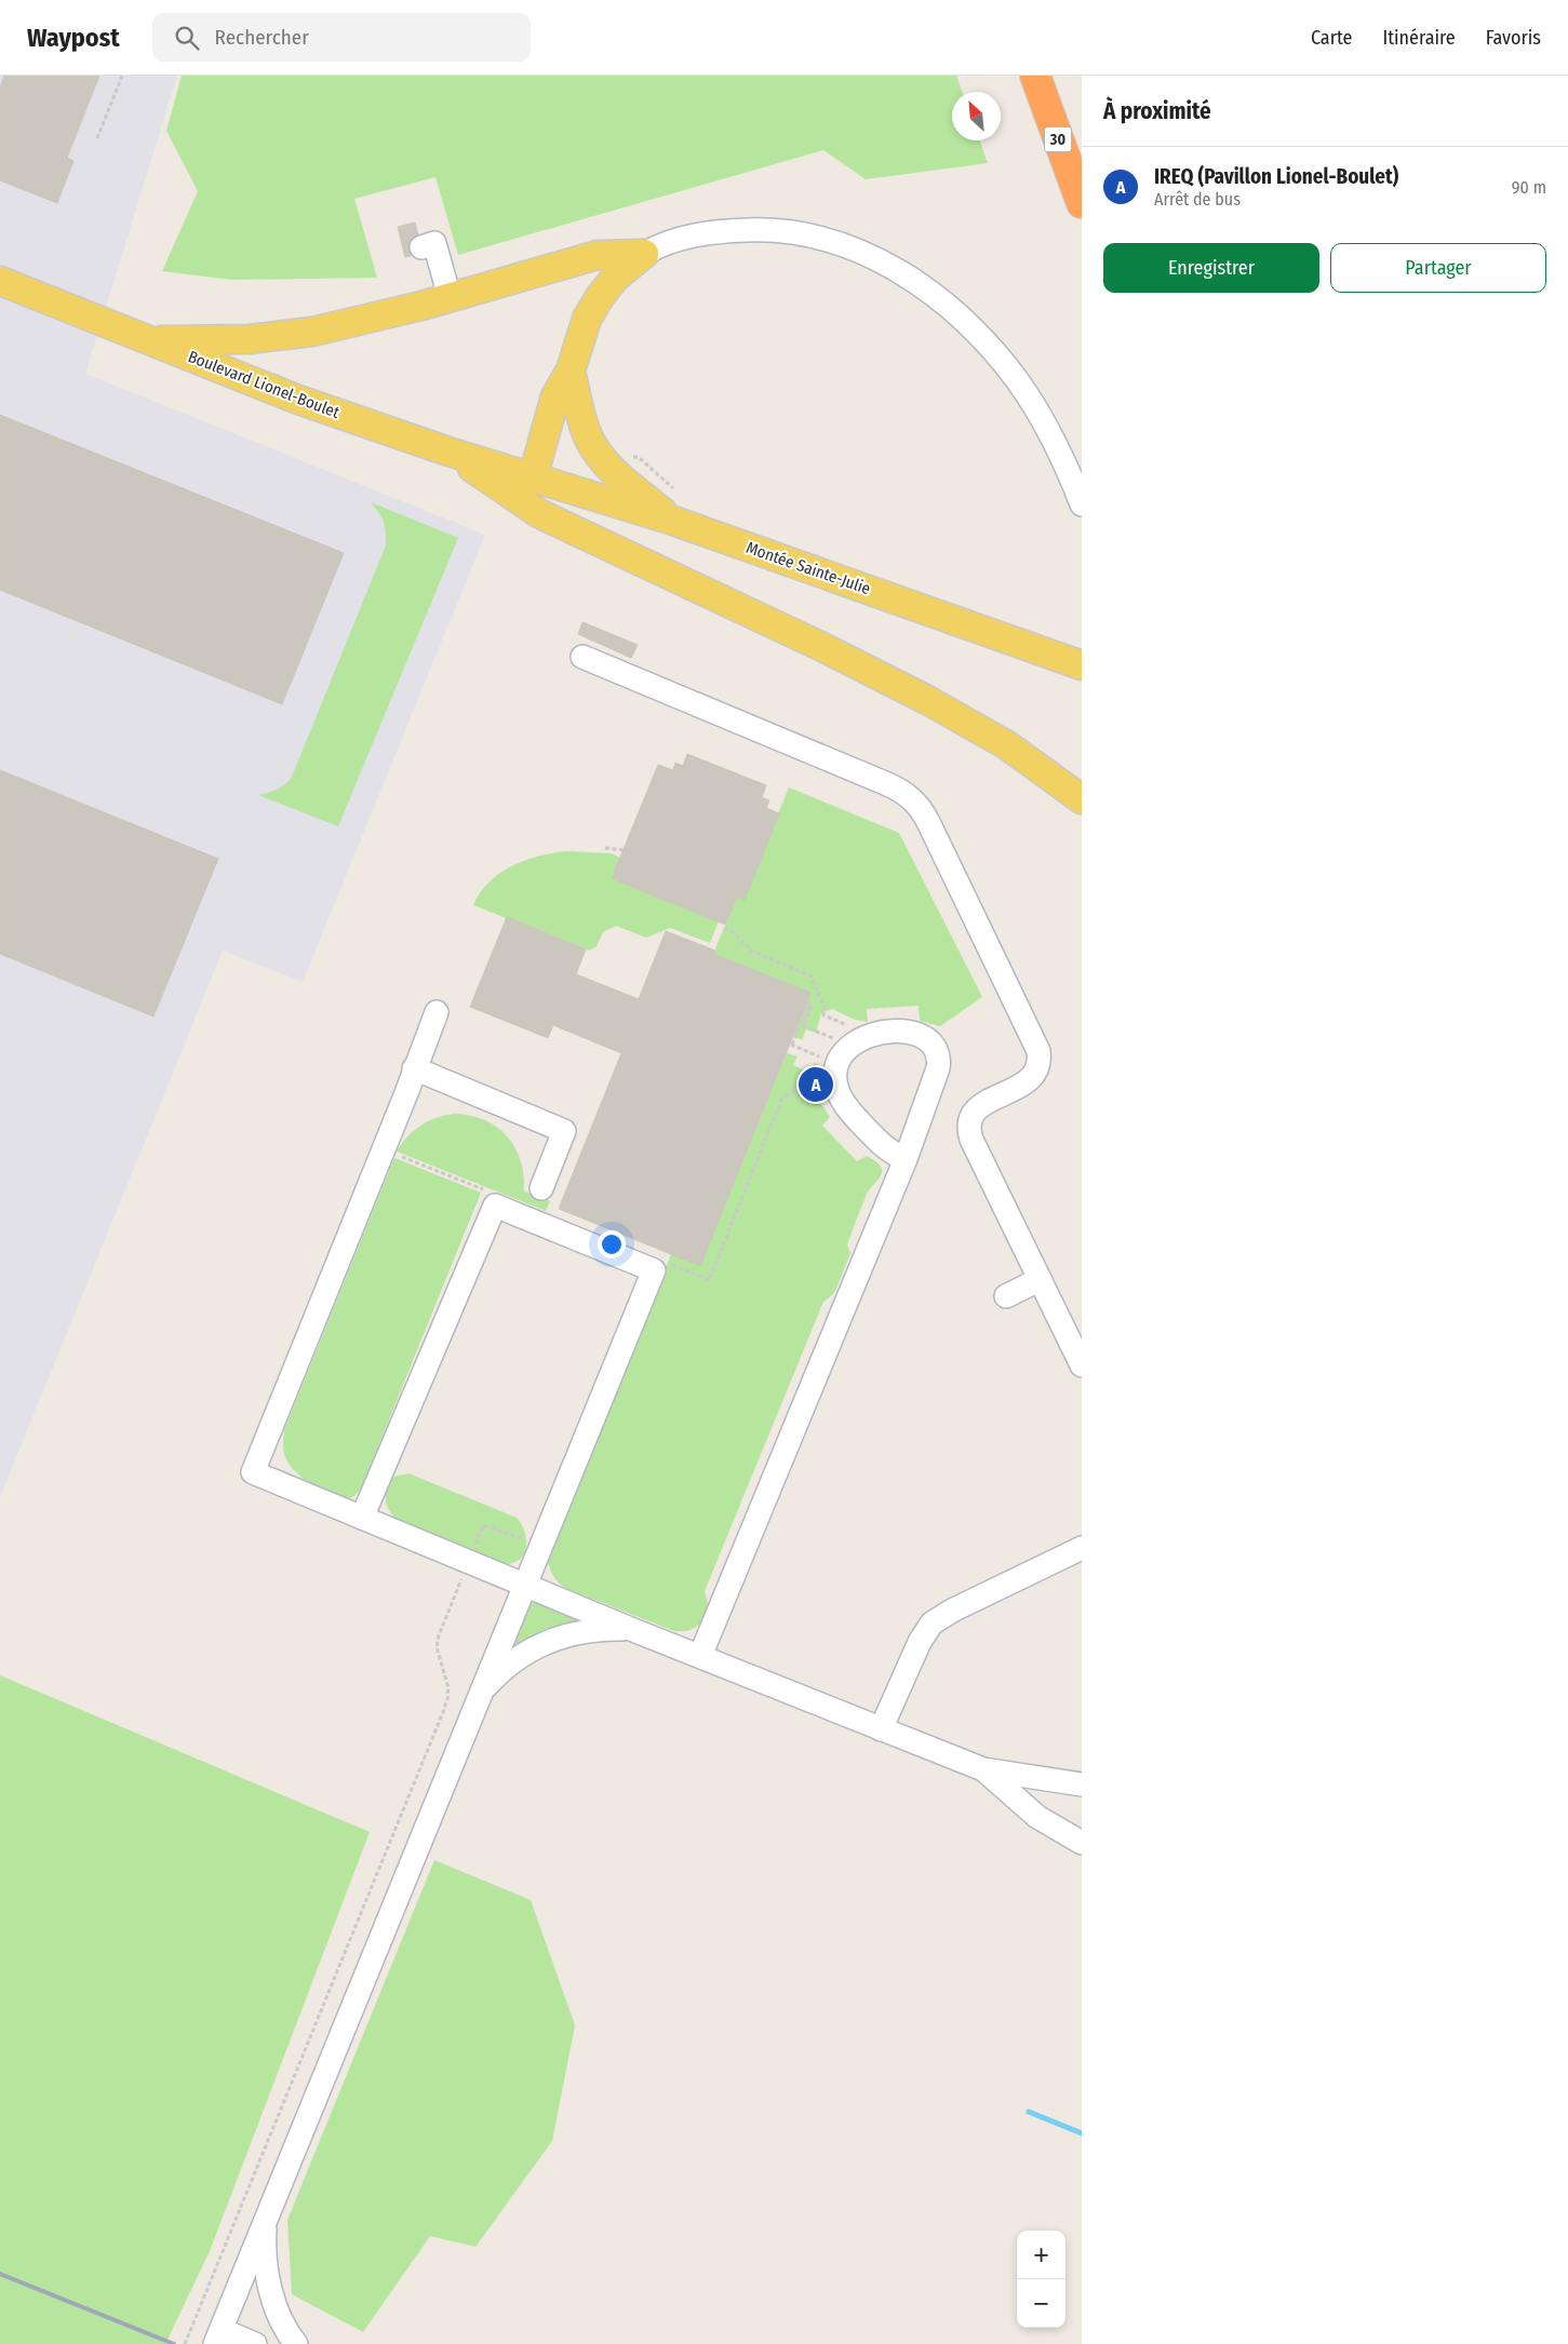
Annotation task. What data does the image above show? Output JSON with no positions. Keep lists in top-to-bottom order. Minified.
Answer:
{"streets":{"highway":["30"],"main road":["Boulevard Lionel-Boulet","Montée Sainte-Julie"]},"crossings":[["Boulevard Lionel-Boulet","Montée Sainte-Julie"]],"north":"top left","page":{"header":"Waypost","search":"Rechercher","nav":["Carte","Itinéraire","Favoris"],"heading":"À proximité","list":[{"mark":"A","name":"IREQ (Pavillon Lionel-Boulet)","note":"Arrêt de bus","value":"90 m"}],"buttons":["Enregistrer","Partager"],"pins":"A","map_buttons":["+","−"]}}
